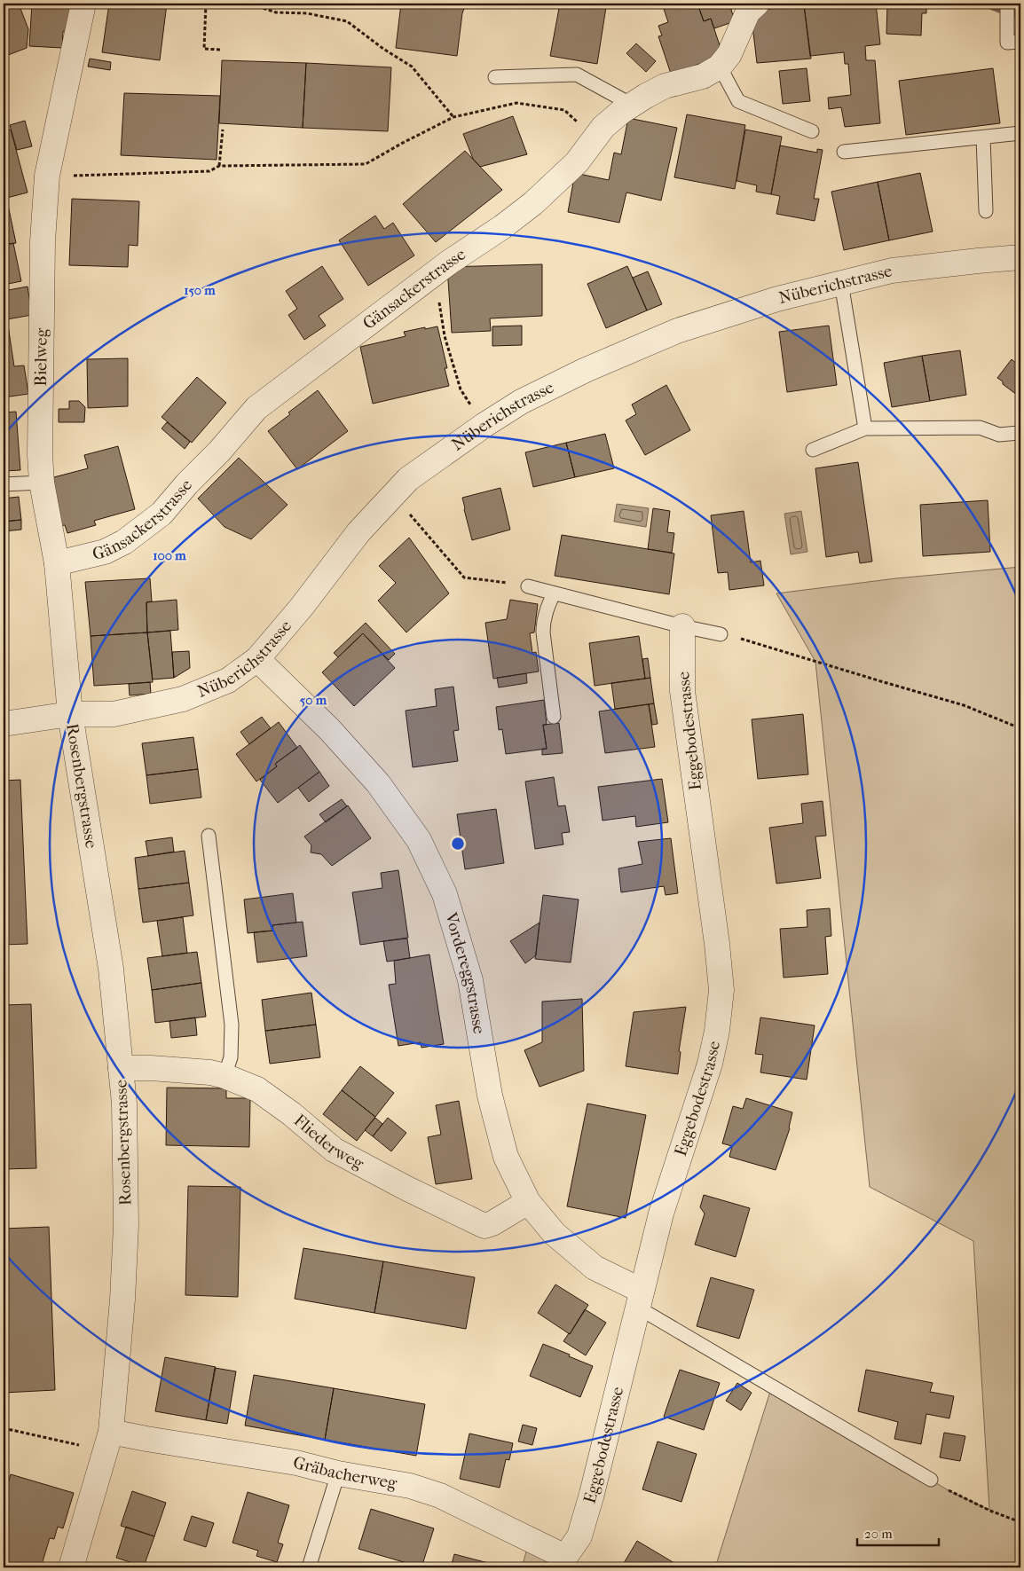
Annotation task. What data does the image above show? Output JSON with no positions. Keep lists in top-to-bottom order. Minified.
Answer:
{"streets":{"street":["Nüberichstrasse","Gänsackerstrasse","Bielweg","Eggebodestrasse","Rosenbergstrasse","Vordereggstrasse","Fliederweg","Gräbacherweg"]},"crossings":[["Nüberichstrasse","Bielweg"],["Nüberichstrasse","Rosenbergstrasse"],["Nüberichstrasse","Vordereggstrasse"],["Gänsackerstrasse","Bielweg"],["Bielweg","Rosenbergstrasse"],["Eggebodestrasse","Vordereggstrasse"],["Eggebodestrasse","Gräbacherweg"],["Rosenbergstrasse","Fliederweg"],["Rosenbergstrasse","Gräbacherweg"],["Vordereggstrasse","Fliederweg"]],"scale_bar":"20 m","rings":["150 m","100 m","50 m"]}
